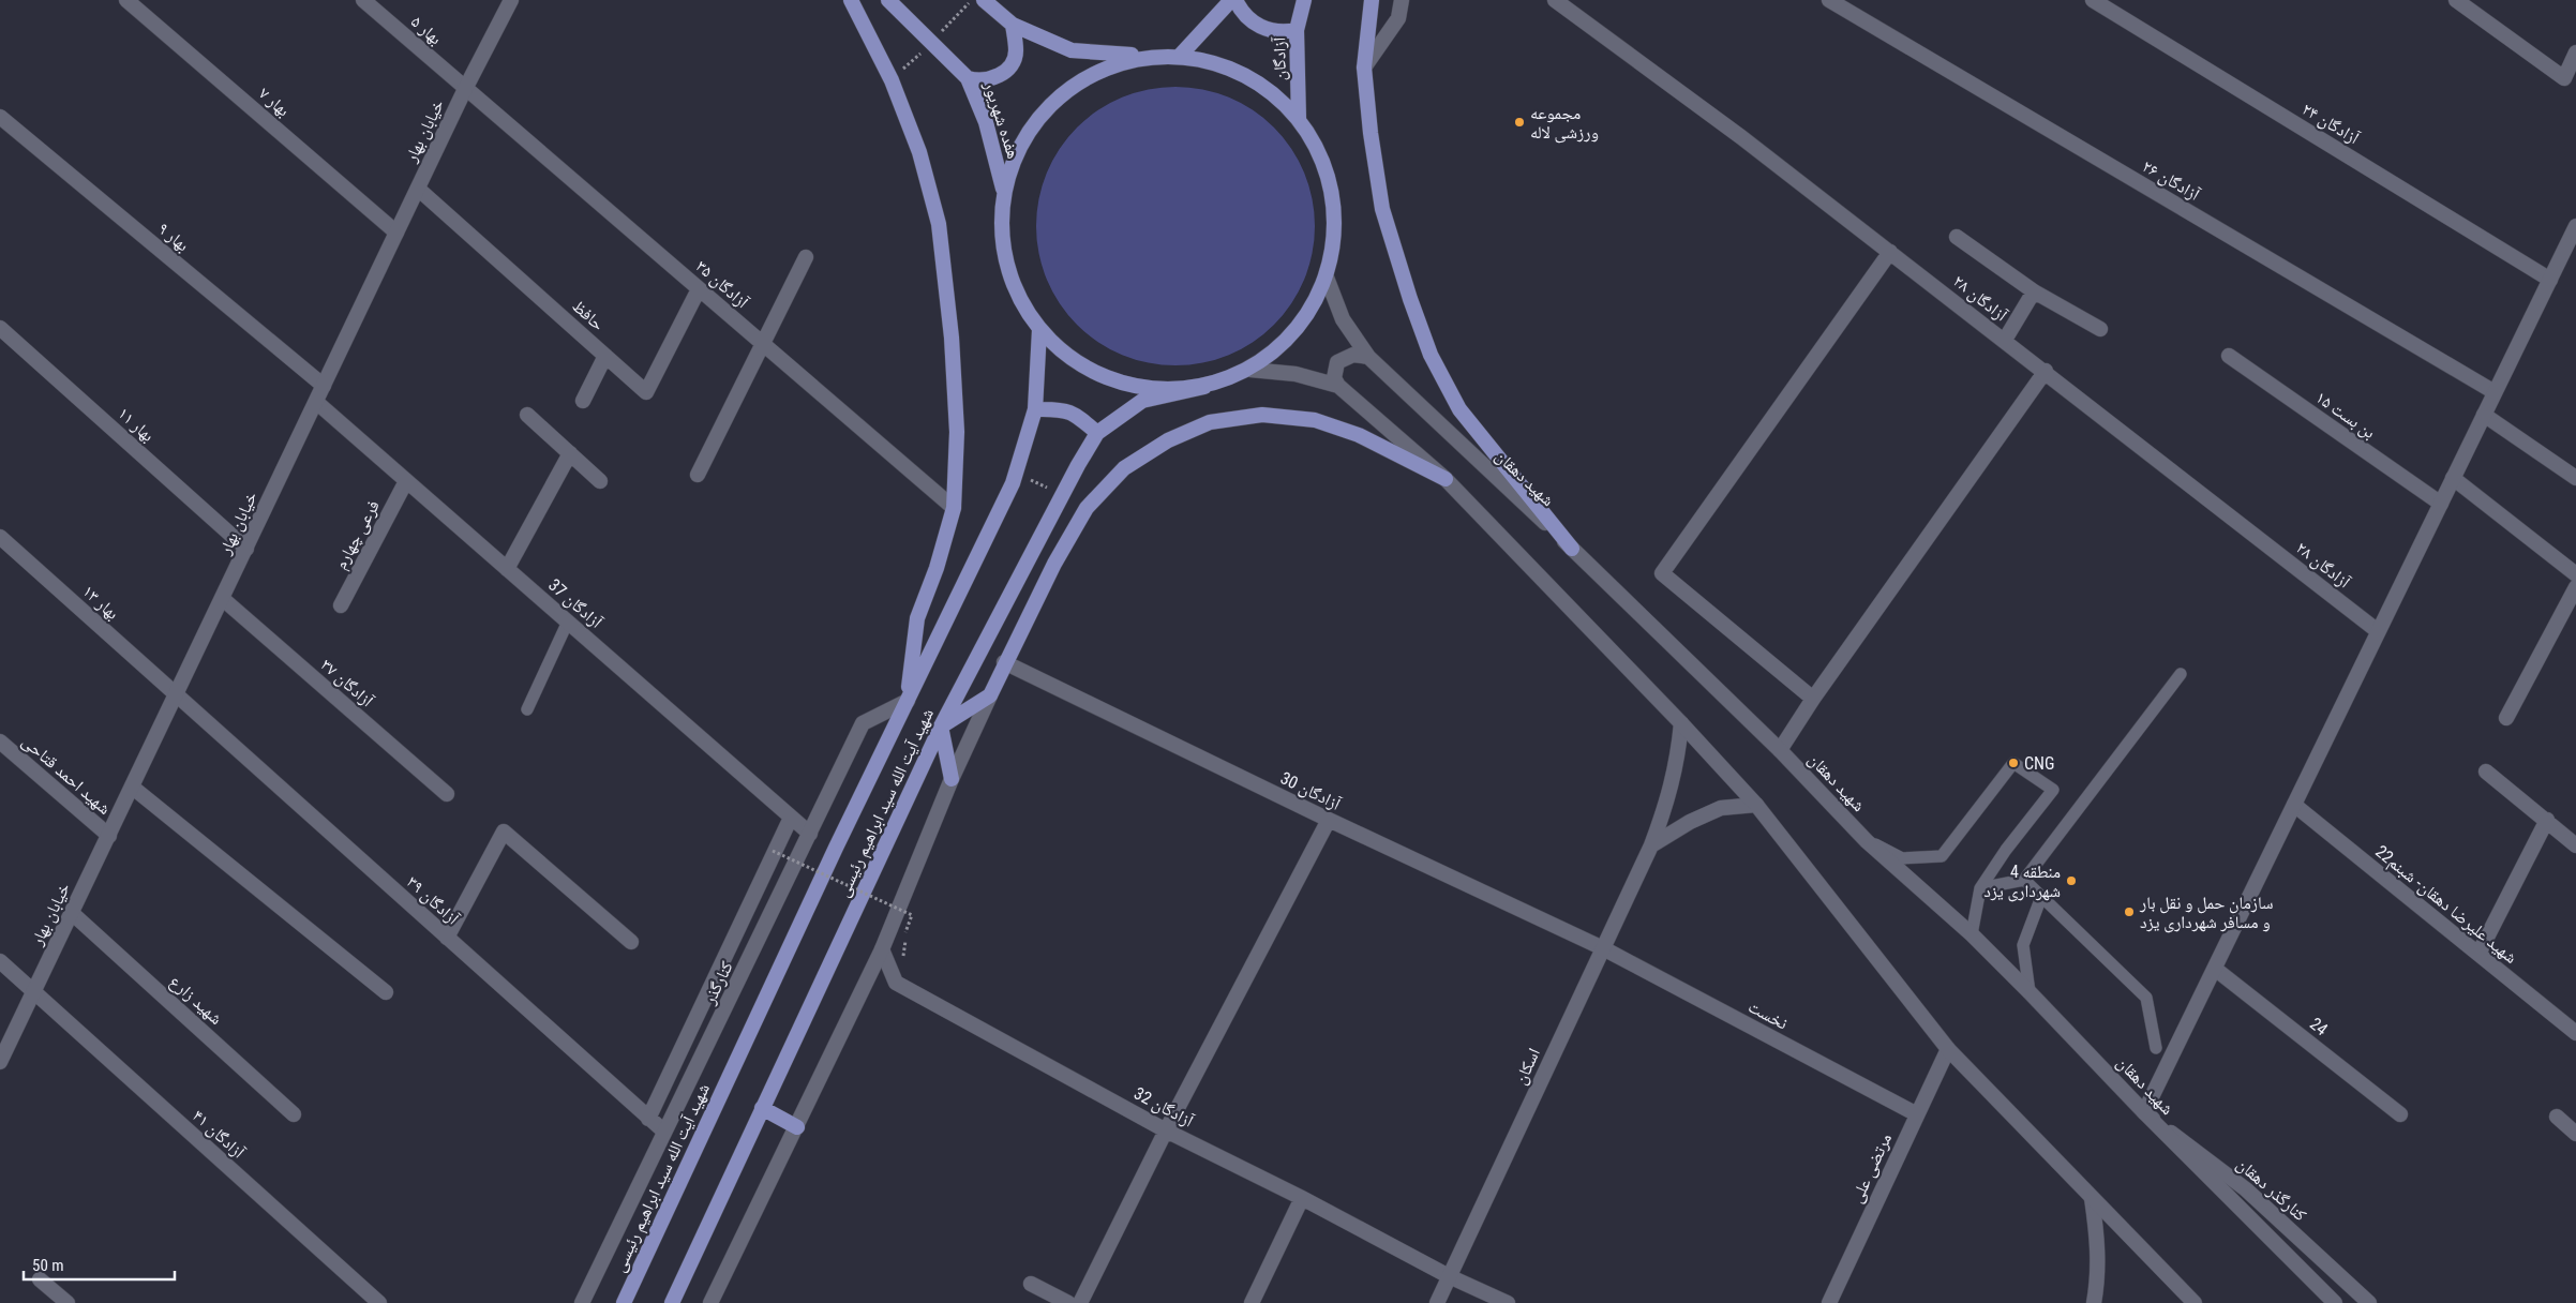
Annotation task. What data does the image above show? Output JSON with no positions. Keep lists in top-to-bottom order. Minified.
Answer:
{"streets":{"main road":["آزادگان","هفده شهریور","شهید آیت الله سید ابراهیم رئیسی"],"street":["بهار ۵","بهار ۷","۲۴ آزادگان","خیابان بهار","۲۶ آزادگان","بهار ۹","آزادگان ۳۵","۲۸ آزادگان","حافظ","بن بست ۱۵","بهار ۱۱","شهید دهقان","فرعی چهارم","بهار ۱۳","آزادگان 37","آزادگان ۳۷","شهید احمد قتاحی","آزادگان 30","آزادگان ۳۹","شهید علیرضا دهقان- شبنم22","کنارگذر","شهید زارع","نخست","24","اسکان","آزادگان 32","آزادگان ۴۱","مرتضی علی","کنارگذر دهقان"]},"crossings":[["بهار ۵","خیابان بهار"],["بهار ۵","آزادگان ۳۵"],["بهار ۷","خیابان بهار"],["خیابان بهار","بهار ۹"],["خیابان بهار","آزادگان ۳۵"],["خیابان بهار","حافظ"],["خیابان بهار","بهار ۱۱"],["خیابان بهار","بهار ۱۳"],["خیابان بهار","آزادگان 37"],["خیابان بهار","آزادگان ۳۷"],["خیابان بهار","شهید احمد قتاحی"],["خیابان بهار","آزادگان ۳۹"],["خیابان بهار","شهید زارع"],["خیابان بهار","آزادگان ۴۱"],["آزادگان ۳۵","حافظ"],["شهید دهقان","کنارگذر دهقان"],["فرعی چهارم","آزادگان 37"],["بهار ۱۳","آزادگان ۳۹"],["آزادگان 37","کنارگذر"],["آزادگان 30","نخست"],["آزادگان 30","اسکان"],["شهید آیت الله سید ابراهیم رئیسی","کنارگذر"],["آزادگان ۳۹","کنارگذر"],["نخست","اسکان"],["نخست","مرتضی علی"],["اسکان","آزادگان 32"]],"places":["مجموعه ورزشی لاله","CNG","منطقه 4 شهرداری یزد","سازمان حمل و نقل بار و مسافر شهرداری یزد"],"scale_bar":"50 m"}
